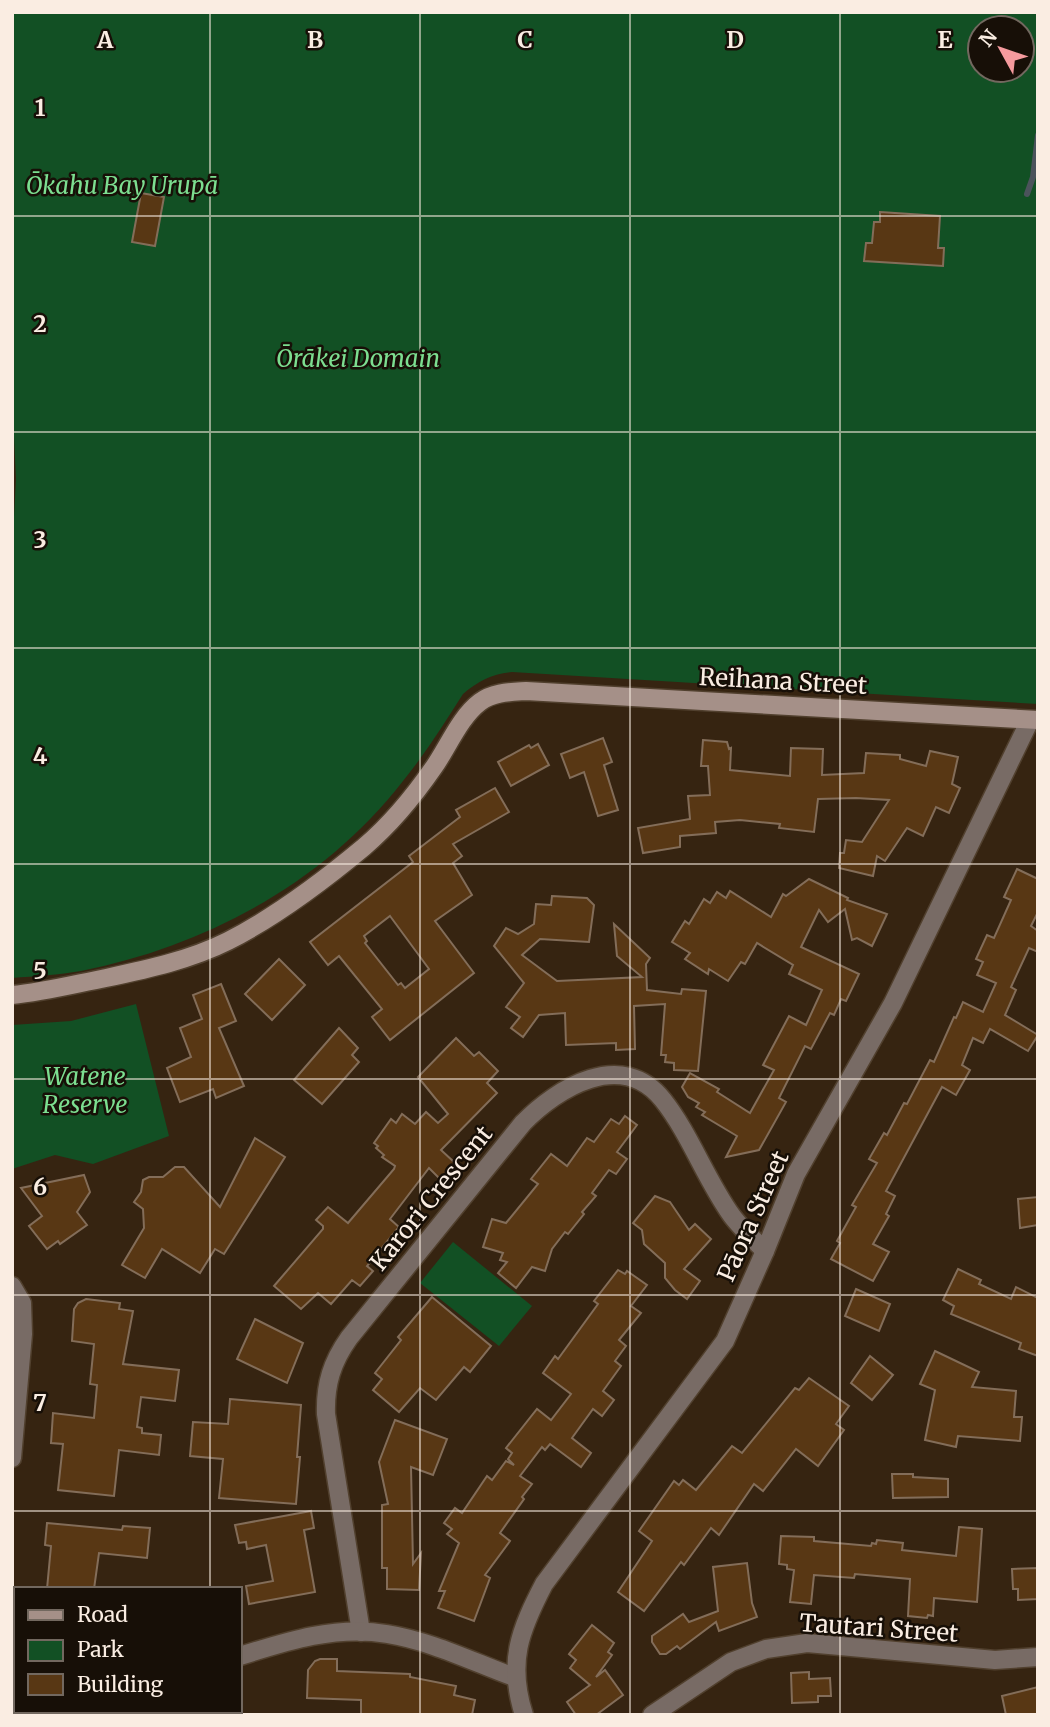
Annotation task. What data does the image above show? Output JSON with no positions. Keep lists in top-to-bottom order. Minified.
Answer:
{"streets":{"street":["Reihana Street","Karori Crescent","Pāora Street","Tautari Street"]},"crossings":[["Reihana Street","Pāora Street"],["Karori Crescent","Pāora Street"]],"parks":["Ōkahu Bay Urupā","Ōrākei Domain","Watene Reserve"],"legend":["Road","Park","Building"],"north":"top left","grid":{"columns":["A","B","C","D","E"],"rows":["1","2","3","4","5","6","7"]}}
